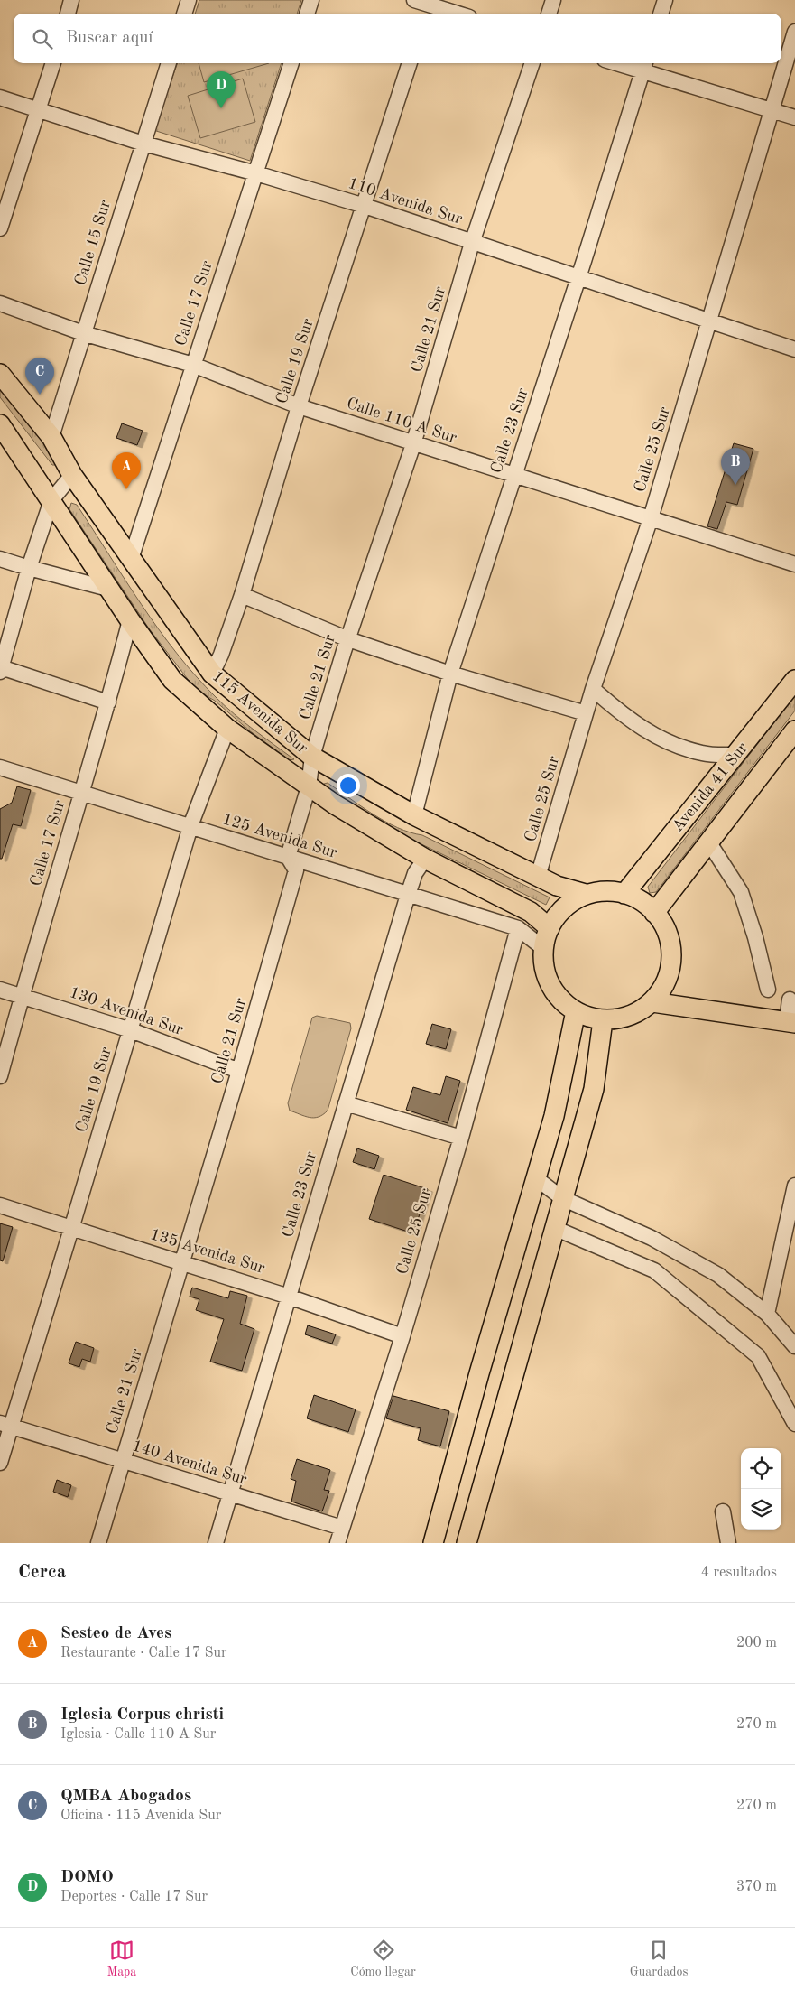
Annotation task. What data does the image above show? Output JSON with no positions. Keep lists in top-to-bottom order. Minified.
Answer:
{"streets":{"main road":["115 Avenida Sur","Avenida 41 Sur"],"street":["110 Avenida Sur","Calle 15 Sur","Calle 17 Sur","Calle 21 Sur","Calle 19 Sur","Calle 110 A Sur","Calle 23 Sur","Calle 25 Sur","125 Avenida Sur","130 Avenida Sur","135 Avenida Sur","140 Avenida Sur"]},"crossings":[["110 Avenida Sur","Calle 15 Sur"],["110 Avenida Sur","Calle 17 Sur"],["110 Avenida Sur","Calle 21 Sur"],["110 Avenida Sur","Calle 19 Sur"],["110 Avenida Sur","Calle 23 Sur"],["110 Avenida Sur","Calle 25 Sur"],["Calle 15 Sur","Calle 110 A Sur"],["Calle 15 Sur","115 Avenida Sur"],["Calle 17 Sur","Calle 110 A Sur"],["Calle 17 Sur","115 Avenida Sur"],["Calle 17 Sur","125 Avenida Sur"],["Calle 17 Sur","130 Avenida Sur"],["Calle 21 Sur","Calle 110 A Sur"],["Calle 21 Sur","115 Avenida Sur"],["Calle 21 Sur","125 Avenida Sur"],["Calle 21 Sur","130 Avenida Sur"],["Calle 21 Sur","135 Avenida Sur"],["Calle 21 Sur","140 Avenida Sur"],["Calle 19 Sur","Calle 110 A Sur"],["Calle 19 Sur","115 Avenida Sur"],["Calle 19 Sur","125 Avenida Sur"],["Calle 19 Sur","130 Avenida Sur"],["Calle 19 Sur","135 Avenida Sur"],["Calle 19 Sur","140 Avenida Sur"],["Calle 110 A Sur","Calle 23 Sur"],["Calle 110 A Sur","Calle 25 Sur"],["Calle 23 Sur","115 Avenida Sur"],["Calle 23 Sur","125 Avenida Sur"],["Calle 23 Sur","135 Avenida Sur"],["Calle 23 Sur","140 Avenida Sur"],["Calle 25 Sur","115 Avenida Sur"],["Calle 25 Sur","125 Avenida Sur"],["Calle 25 Sur","135 Avenida Sur"],["Calle 25 Sur","140 Avenida Sur"],["115 Avenida Sur","Avenida 41 Sur"],["115 Avenida Sur","125 Avenida Sur"],["Avenida 41 Sur","125 Avenida Sur"]],"page":{"search":"Buscar aquí","pins":["D","C","B","A"],"heading":["Cerca","4 resultados"],"list":[{"mark":"A","name":"Sesteo de Aves","note":"Restaurante · Calle 17 Sur","value":"200 m"},{"mark":"B","name":"Iglesia Corpus christi","note":"Iglesia · Calle 110 A Sur","value":"270 m"},{"mark":"C","name":"QMBA Abogados","note":"Oficina · 115 Avenida Sur","value":"270 m"},{"mark":"D","name":"DOMO","note":"Deportes · Calle 17 Sur","value":"370 m"}],"nav":["Mapa","Cómo llegar","Guardados"]}}
